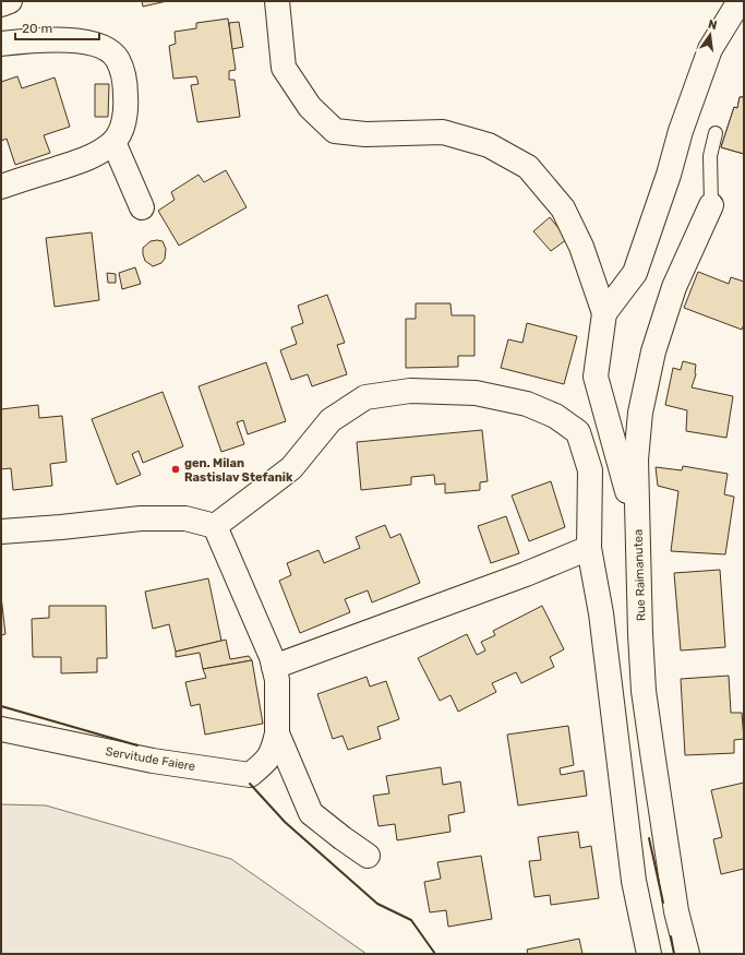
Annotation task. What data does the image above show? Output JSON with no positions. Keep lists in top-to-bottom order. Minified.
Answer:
{"streets":{"street":["Rue Raimanutea","Servitude Faiere"]},"places":["gen. Milan Rastislav Stefanik"],"scale_bar":"20 m","north":"top"}
